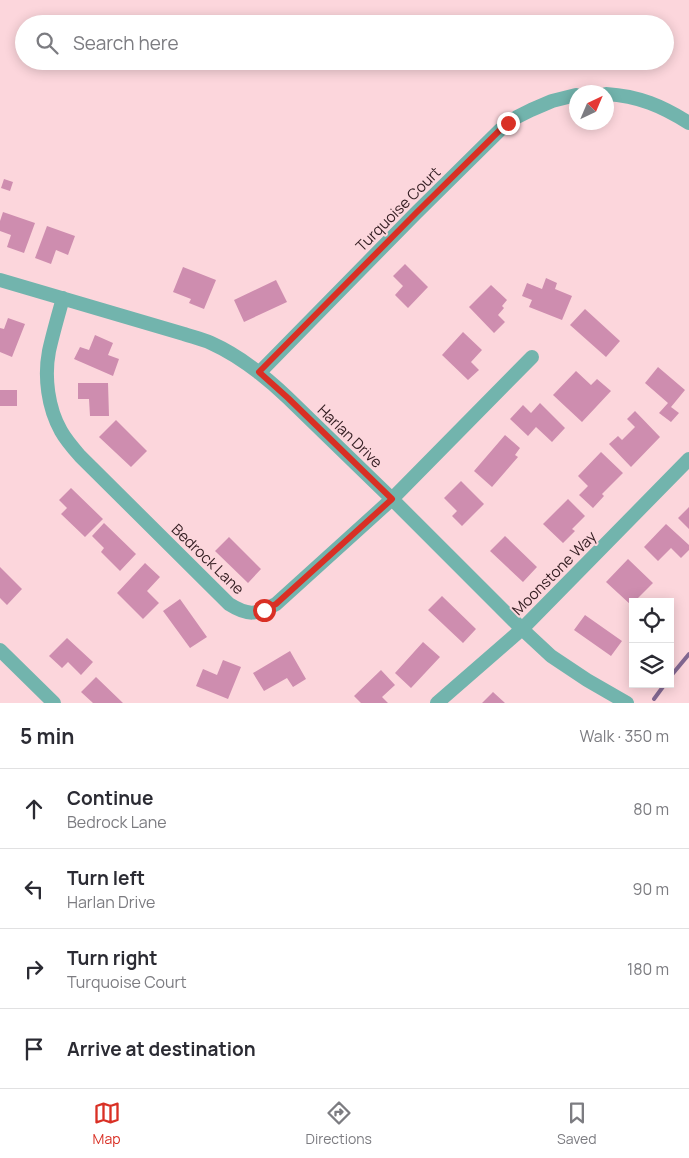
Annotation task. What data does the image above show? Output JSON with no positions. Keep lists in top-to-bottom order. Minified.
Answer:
{"streets":{"street":["Turquoise Court","Harlan Drive","Bedrock Lane","Moonstone Way"]},"crossings":[["Turquoise Court","Harlan Drive"],["Harlan Drive","Bedrock Lane"],["Harlan Drive","Moonstone Way"]],"north":"top right","page":{"search":"Search here","heading":["5 min","Walk · 350 m"],"list":[["Continue","Bedrock Lane","80 m"],["Turn left","Harlan Drive","90 m"],["Turn right","Turquoise Court","180 m"],"Arrive at destination"],"nav":["Map","Directions","Saved"]}}
